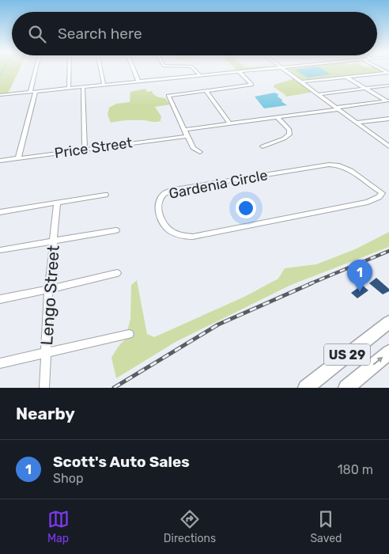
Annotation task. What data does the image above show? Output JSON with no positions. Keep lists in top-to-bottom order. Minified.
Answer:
{"streets":{"highway":["US 29"],"street":["Price Street","Gardenia Circle","Lengo Street"]},"page":{"search":"Search here","pins":"1","heading":"Nearby","list":[{"mark":"1","name":"Scott's Auto Sales","note":"Shop","value":"180 m"}],"nav":["Map","Directions","Saved"]}}
